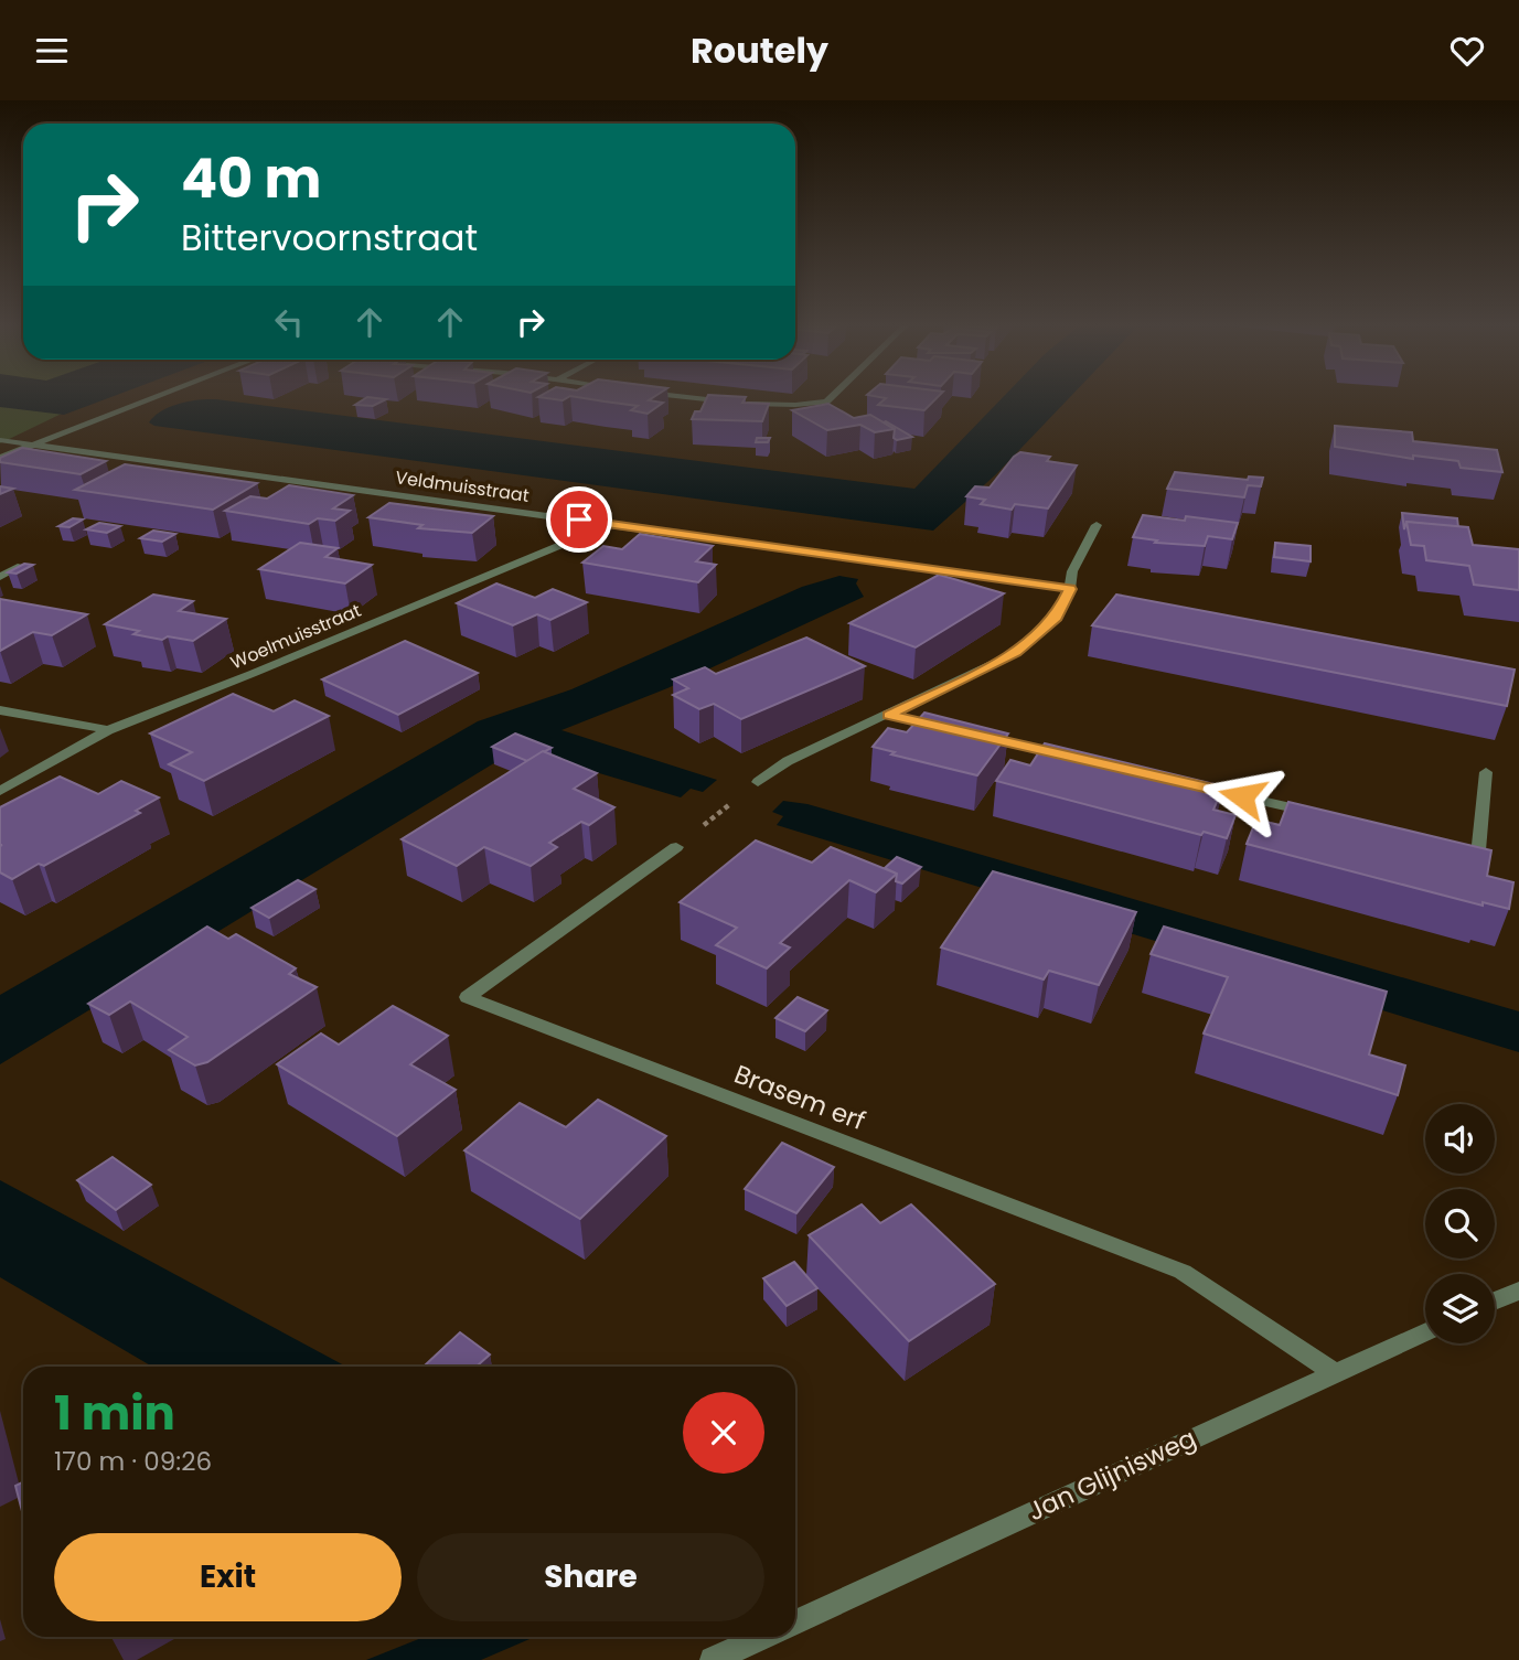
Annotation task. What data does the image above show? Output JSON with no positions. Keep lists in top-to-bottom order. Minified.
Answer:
{"streets":{"street":["Veldmuisstraat","Woelmuisstraat","Brasem erf","Jan Glijnisweg"]},"crossings":[["Veldmuisstraat","Woelmuisstraat"],["Brasem erf","Jan Glijnisweg"]],"page":{"header":"Routely","turn":["40 m","Bittervoornstraat"],"heading":["1 min","170 m · 09:26"],"buttons":["Exit","Share"]}}
